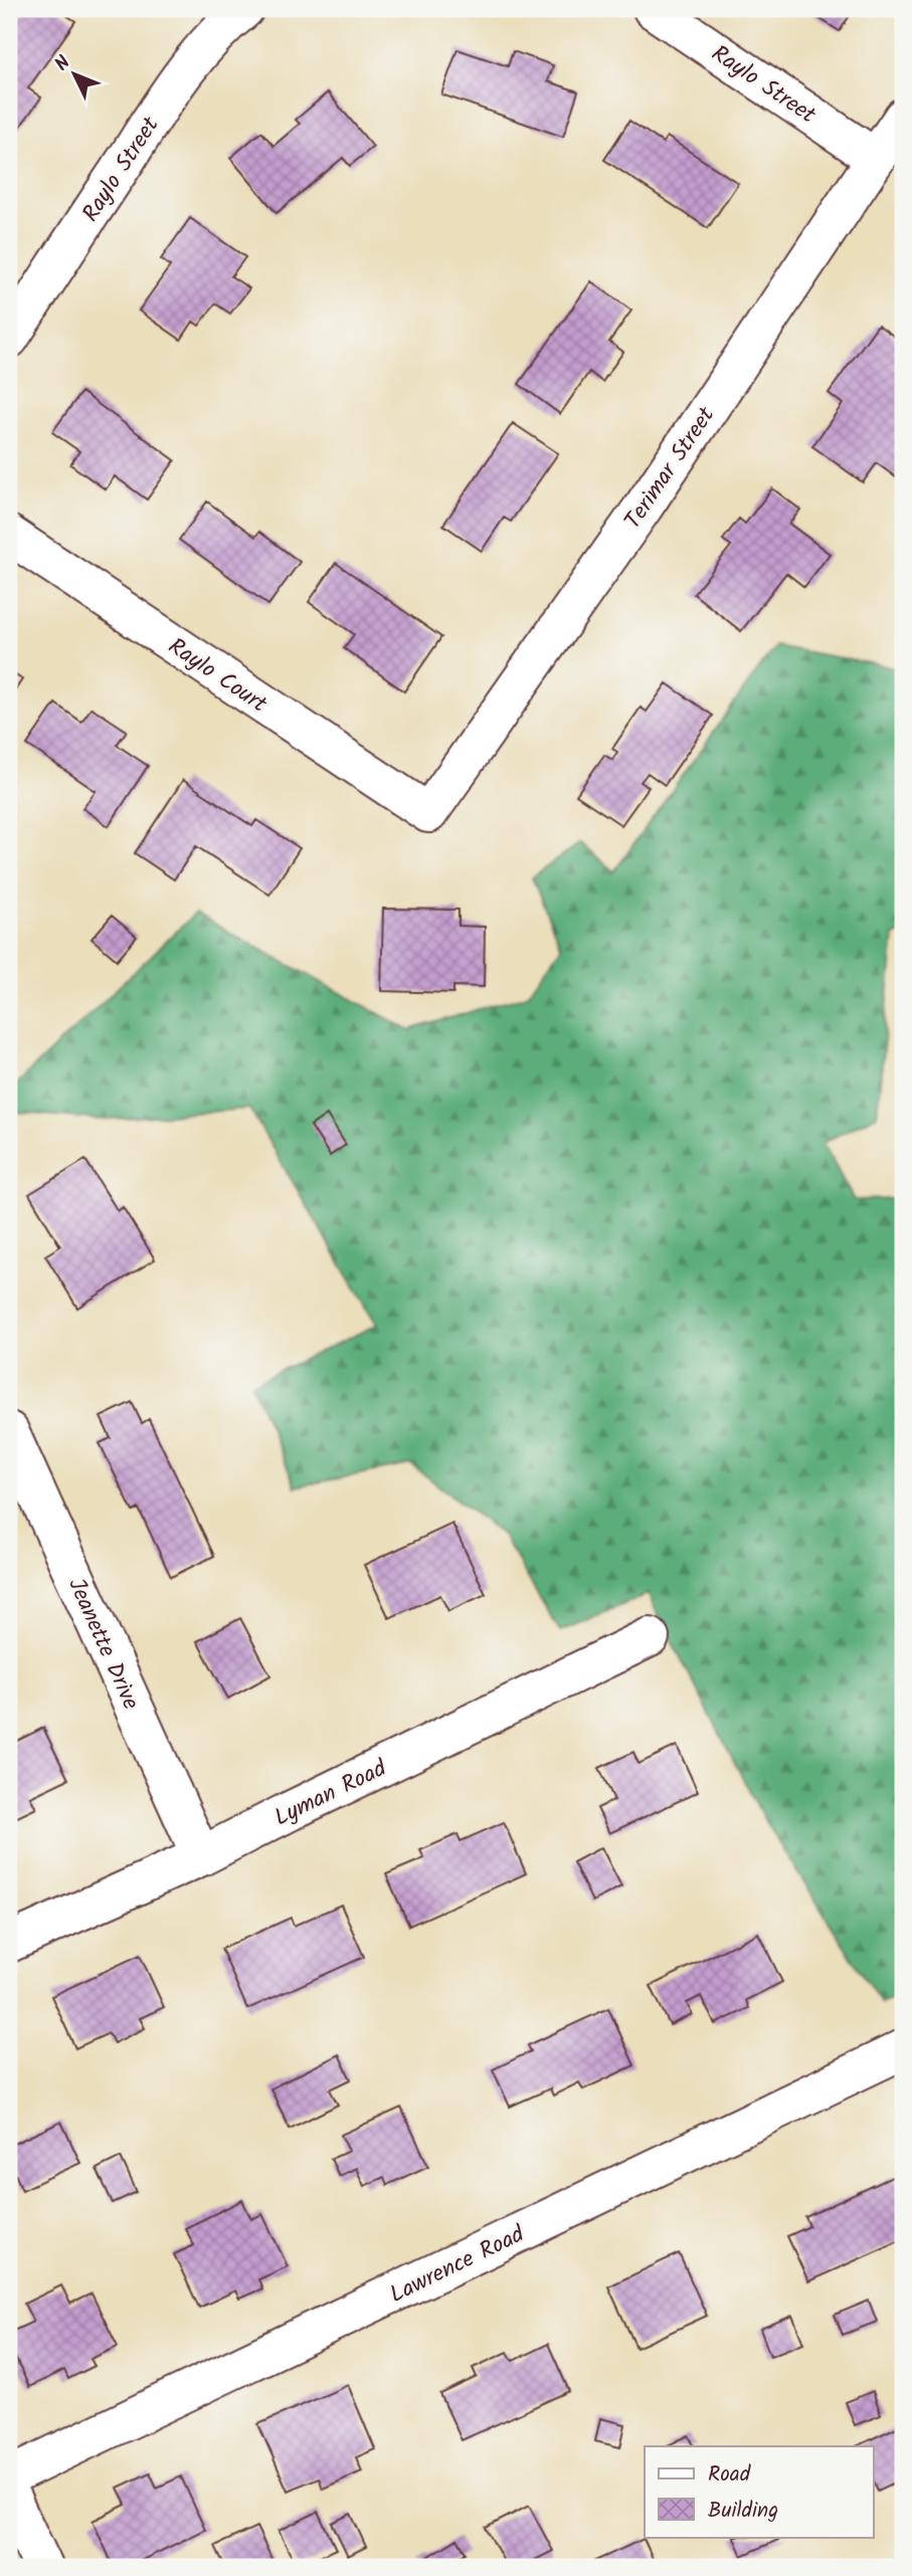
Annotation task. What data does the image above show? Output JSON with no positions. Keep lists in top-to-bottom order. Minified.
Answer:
{"streets":{"street":["Raylo Street","Terimar Street","Raylo Court","Jeanette Drive","Lyman Road","Lawrence Road"]},"crossings":[["Raylo Street","Terimar Street"],["Terimar Street","Raylo Court"],["Jeanette Drive","Lyman Road"]],"legend":["Road","Building"],"north":"top left"}
